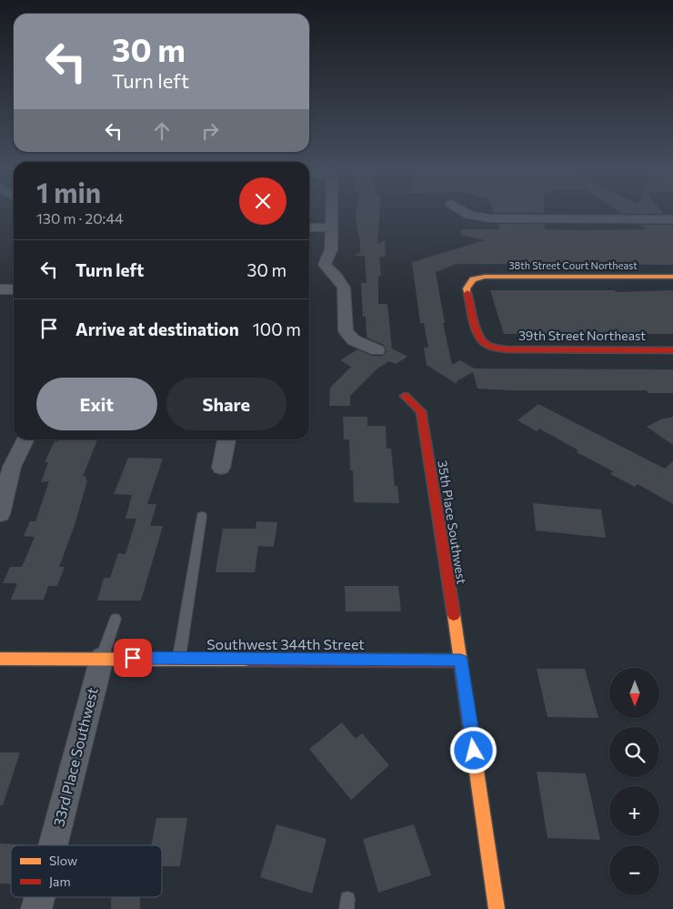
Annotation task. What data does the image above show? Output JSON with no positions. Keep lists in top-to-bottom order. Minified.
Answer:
{"streets":{"street":["38th Street Court Northeast","39th Street Northeast","35th Place Southwest","Southwest 344th Street","33rd Place Southwest"]},"crossings":[["38th Street Court Northeast","39th Street Northeast"],["35th Place Southwest","Southwest 344th Street"],["Southwest 344th Street","33rd Place Southwest"]],"legend":["Slow","Jam"],"north":"bottom","page":{"turn":["30 m","Turn left"],"heading":["1 min","130 m · 20:44"],"list":[{"name":"Turn left","value":"30 m"},{"name":"Arrive at destination","value":"100 m"}],"buttons":["Exit","Share"],"map_buttons":["+","−"]}}
